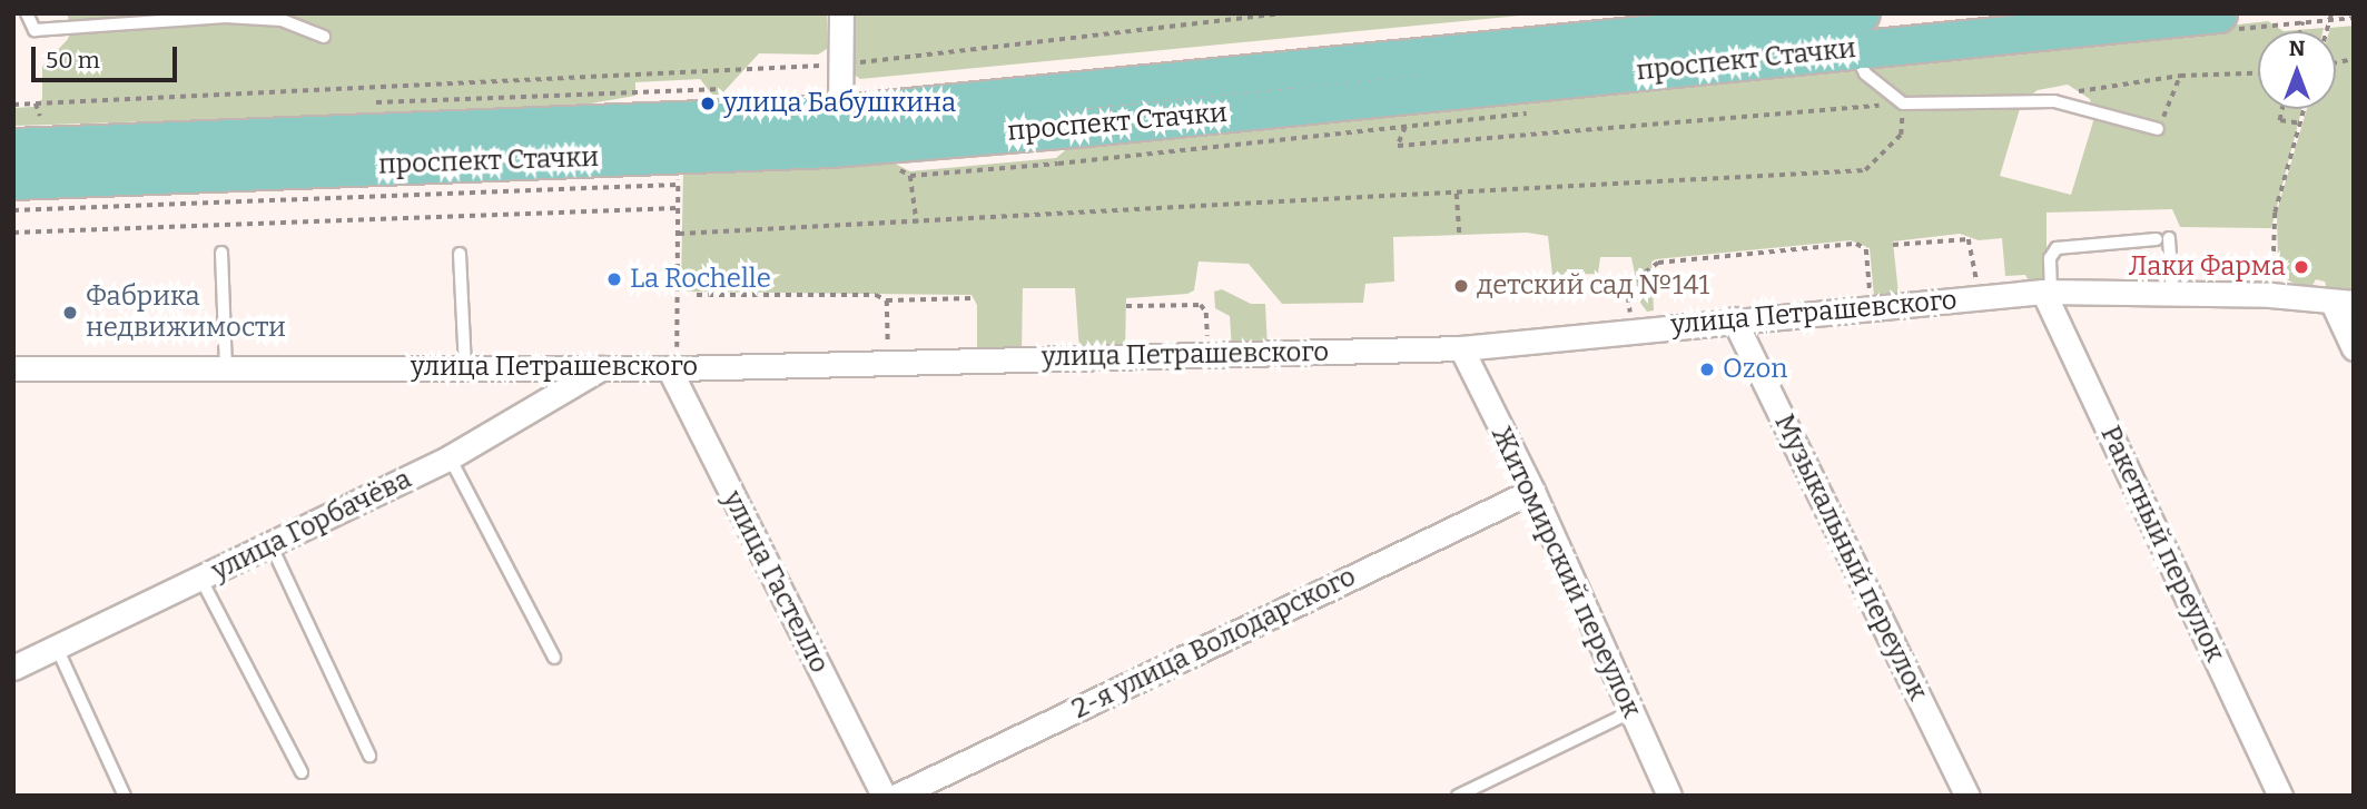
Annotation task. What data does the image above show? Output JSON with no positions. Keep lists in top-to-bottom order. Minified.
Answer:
{"streets":{"main road":["проспект Стачки"],"street":["улица Петрашевского","улица Горбачёва","Ракетный переулок","Музыкальный переулок","Житомирский переулок","улица Гастелло","2-я улица Володарского"]},"crossings":[["улица Петрашевского","улица Горбачёва"],["улица Петрашевского","Ракетный переулок"],["улица Петрашевского","Музыкальный переулок"],["улица Петрашевского","Житомирский переулок"],["улица Петрашевского","улица Гастелло"],["Житомирский переулок","2-я улица Володарского"]],"places":["улица Бабушкина","Лаки Фарма","La Rochelle","детский сад №141","Фабрика недвижимости","Ozon"],"scale_bar":"50 m","north":"top"}
